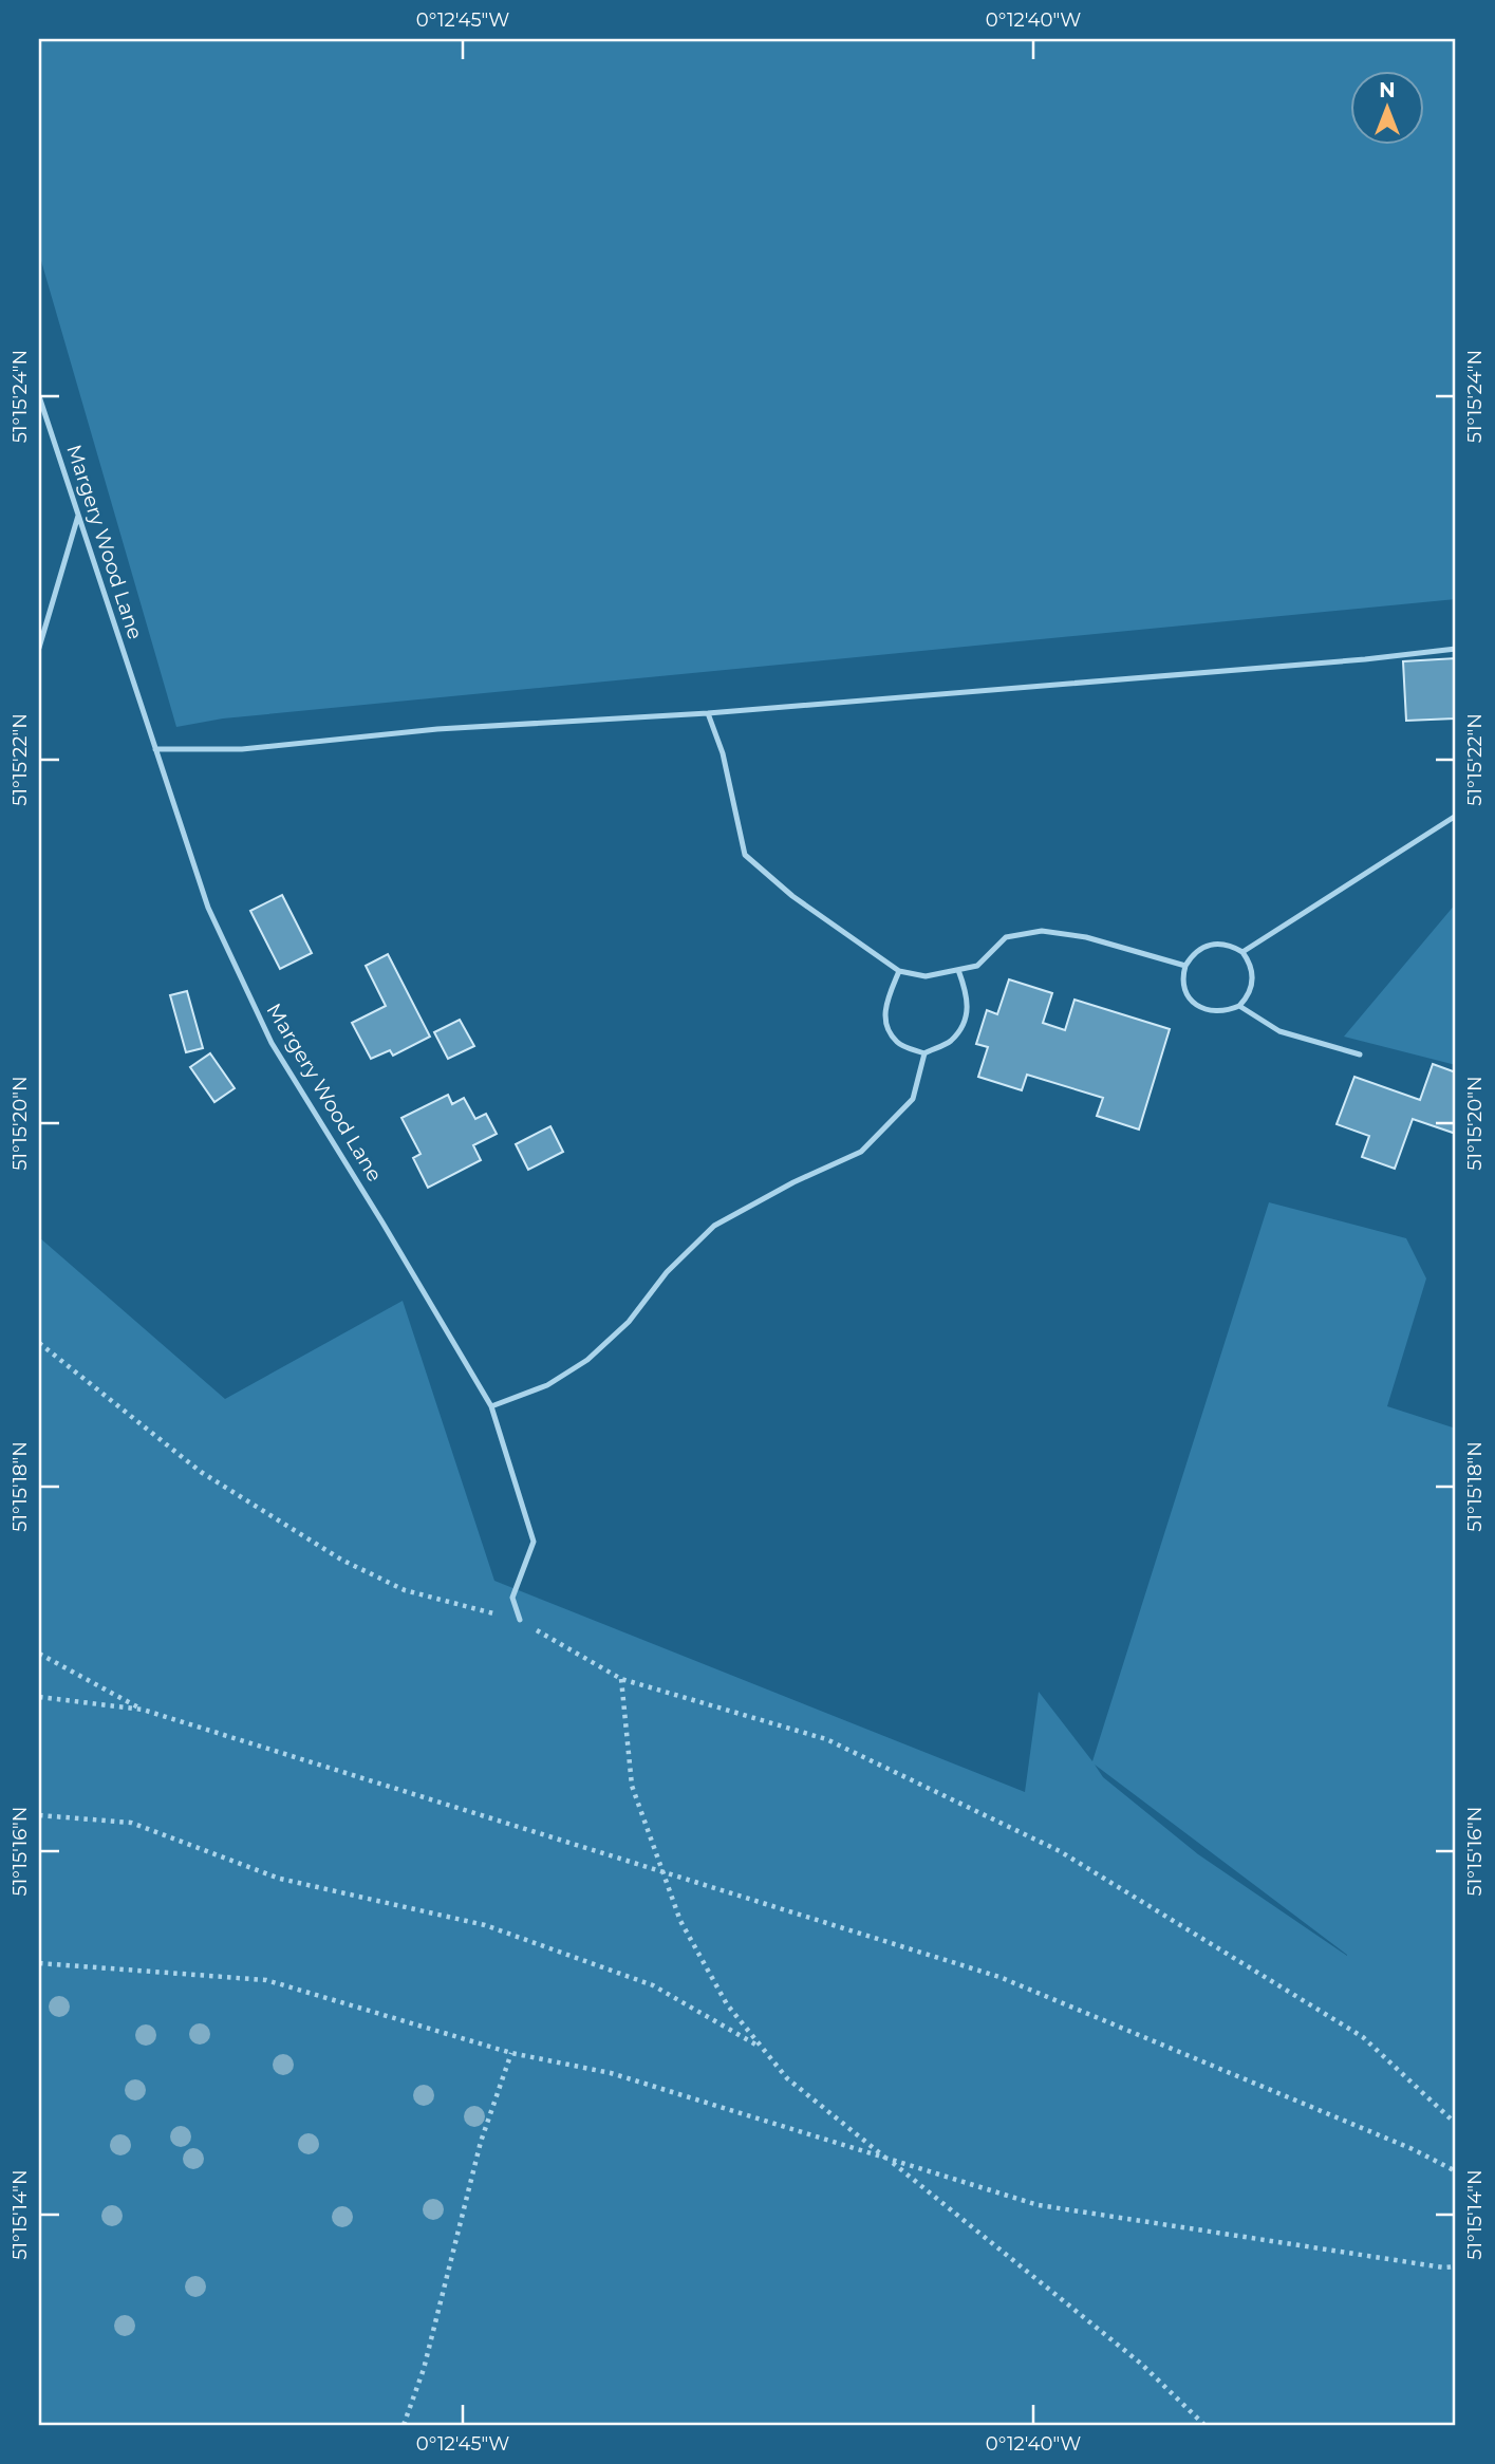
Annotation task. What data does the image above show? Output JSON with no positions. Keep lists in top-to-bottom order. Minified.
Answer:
{"streets":{"lane":["Margery Wood Lane"]},"north":"top","coordinates":["0°12'45\"W","0°12'40\"W","51°15'24\"N","51°15'22\"N","51°15'20\"N","51°15'18\"N","51°15'16\"N","51°15'14\"N"]}
